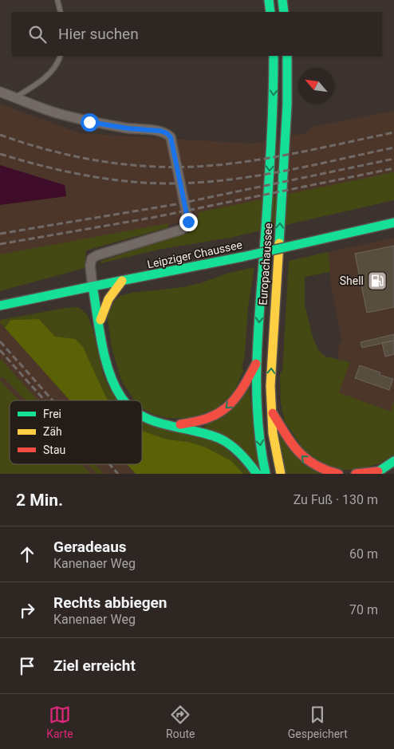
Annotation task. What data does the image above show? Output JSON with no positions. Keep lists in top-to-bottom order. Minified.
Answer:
{"streets":{"main road":["Leipziger Chaussee","Europachaussee"]},"places":{"fuel station":["Shell"]},"legend":["Frei","Zäh","Stau"],"north":"top left","page":{"search":"Hier suchen","heading":["2 Min.","Zu Fuß · 130 m"],"list":[["Geradeaus","Kanenaer Weg","60 m"],["Rechts abbiegen","Kanenaer Weg","70 m"],"Ziel erreicht"],"nav":["Karte","Route","Gespeichert"]}}
